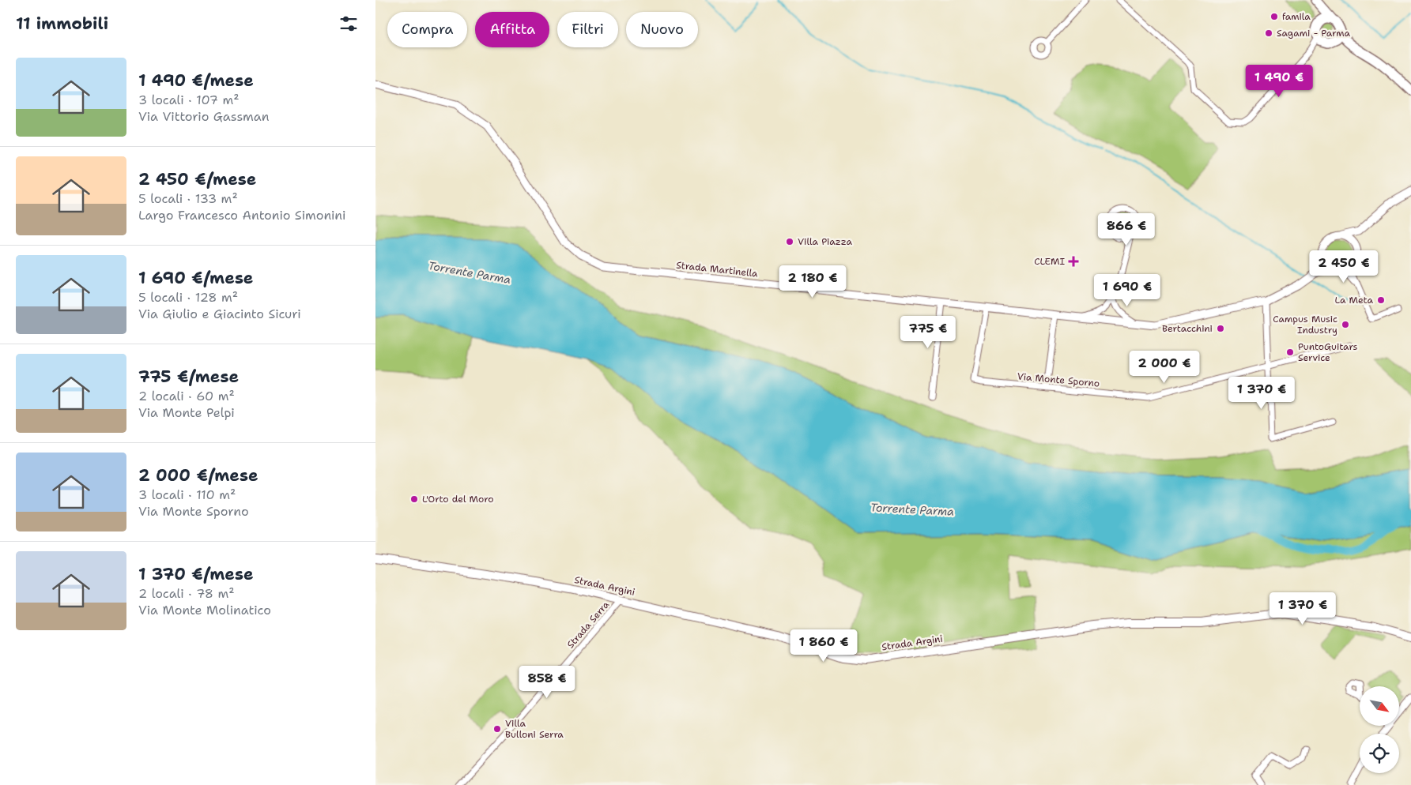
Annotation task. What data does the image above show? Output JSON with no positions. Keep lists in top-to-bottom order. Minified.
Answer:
{"streets":{"main road":["Strada Argini"],"street":["Strada Martinella","Via Monte Sporno","Strada Serra"]},"crossings":[["Strada Martinella","Via Monte Sporno"],["Strada Argini","Strada Serra"]],"water":["Torrente Parma"],"places":{"other":["famila","Sagami - Parma","Villa Piazza","La Meta","Campus Music Industry","Bertacchini","PuntoGuitars Service","L'Orto del Moro","Villa Bulloni Serra"],"health":["CLEMI"]},"north":"bottom right","page":{"heading":"11 immobili","chip":["Compra","Affitta","Filtri","Nuovo"],"list":[{"name":"1 490 €/mese","note":"3 locali · 107 m² · Via Vittorio Gassman"},{"name":"2 450 €/mese","note":"5 locali · 133 m² · Largo Francesco Antonio Simonini"},{"name":"1 690 €/mese","note":"5 locali · 128 m² · Via Giulio e Giacinto Sicuri"},{"name":"775 €/mese","note":"2 locali · 60 m² · Via Monte Pelpi"},{"name":"2 000 €/mese","note":"3 locali · 110 m² · Via Monte Sporno"},{"name":"1 370 €/mese","note":"2 locali · 78 m² · Via Monte Molinatico"}],"price":["1 490 €","866 €","2 450 €","2 180 €","1 690 €","775 €","2 000 €","1 370 €","1 370 €","1 860 €","858 €"]}}
